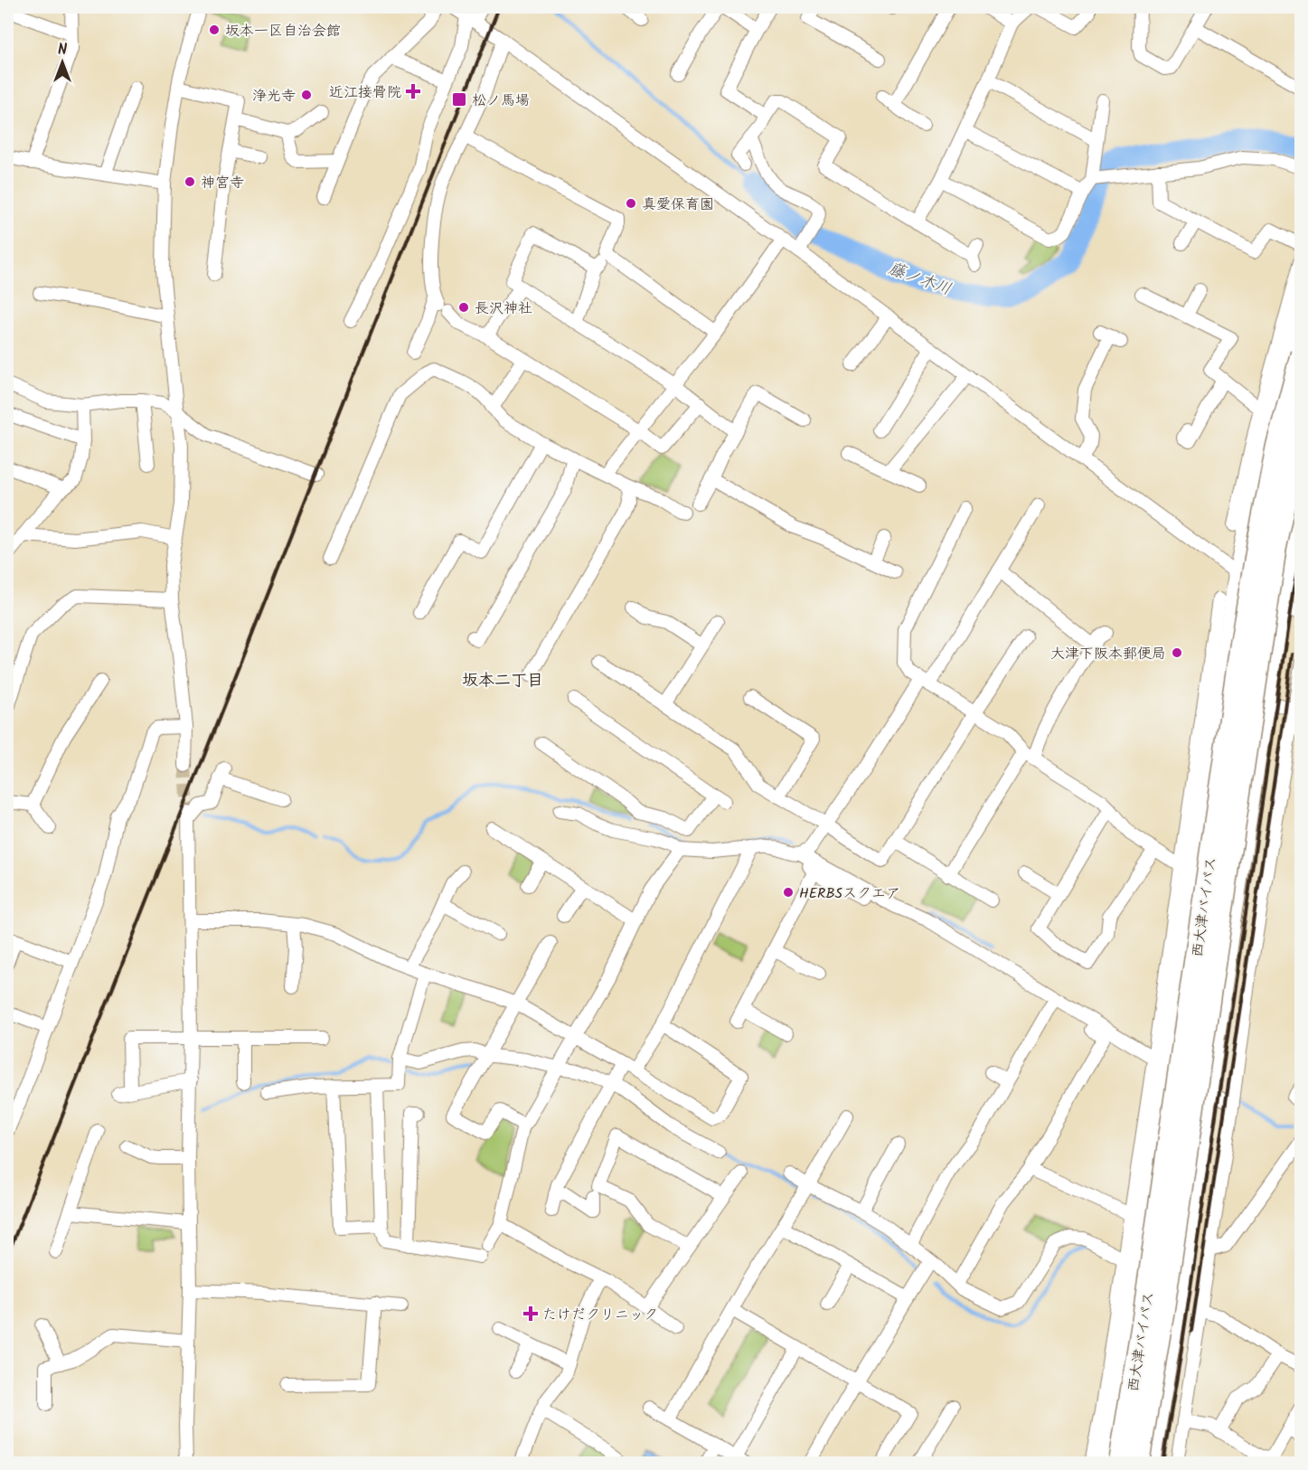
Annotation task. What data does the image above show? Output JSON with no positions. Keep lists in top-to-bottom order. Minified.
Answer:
{"streets":{"highway":["西大津バイパス"]},"districts":["坂本二丁目"],"water":["藤ノ木川"],"places":{"other":["坂本一区自治会館","浄光寺","神宮寺","真愛保育園","長沢神社","大津下阪本郵便局","HERBSスクエア"],"health":["近江接骨院","たけだクリニック"],"transit":["松ノ馬場"]},"north":"top"}
